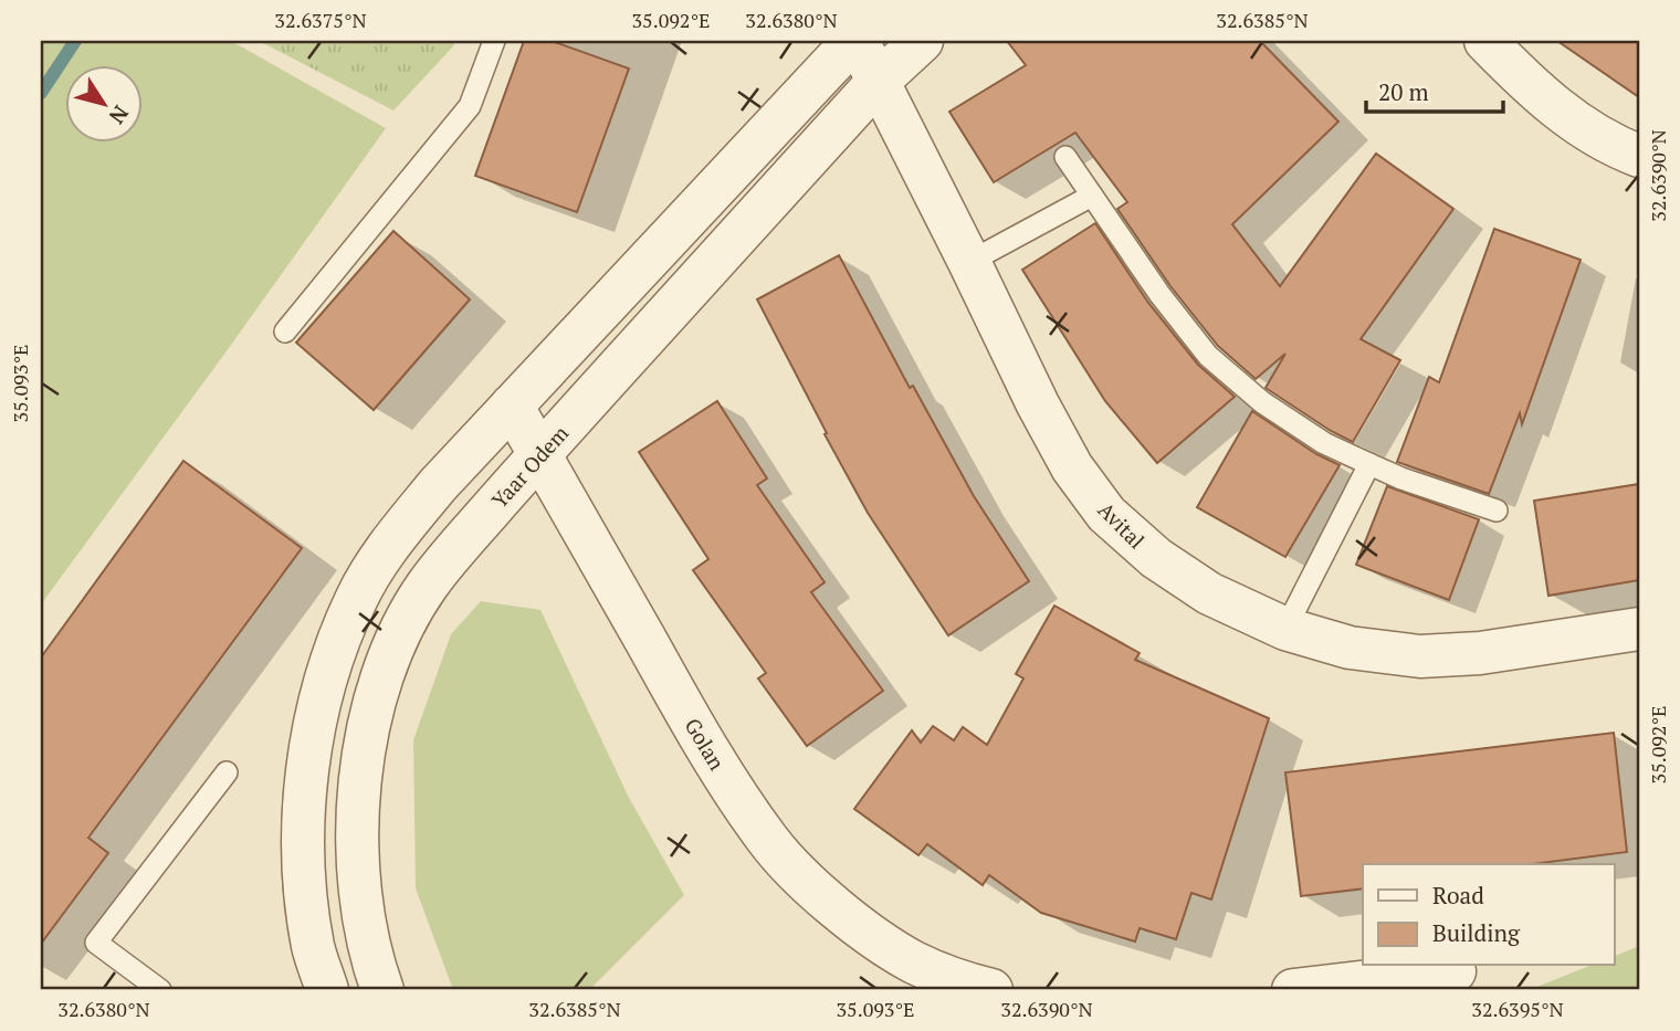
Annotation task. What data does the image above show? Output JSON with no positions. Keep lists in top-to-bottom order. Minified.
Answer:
{"streets":{"street":["Yaar Odem","Avital","Golan"]},"crossings":[["Yaar Odem","Avital"],["Yaar Odem","Golan"]],"legend":["Road","Building"],"scale_bar":"20 m","north":"bottom right","coordinates":["32.6375°N","35.092°E","32.6380°N","32.6385°N","32.6390°N","35.093°E","32.6395°N"]}
